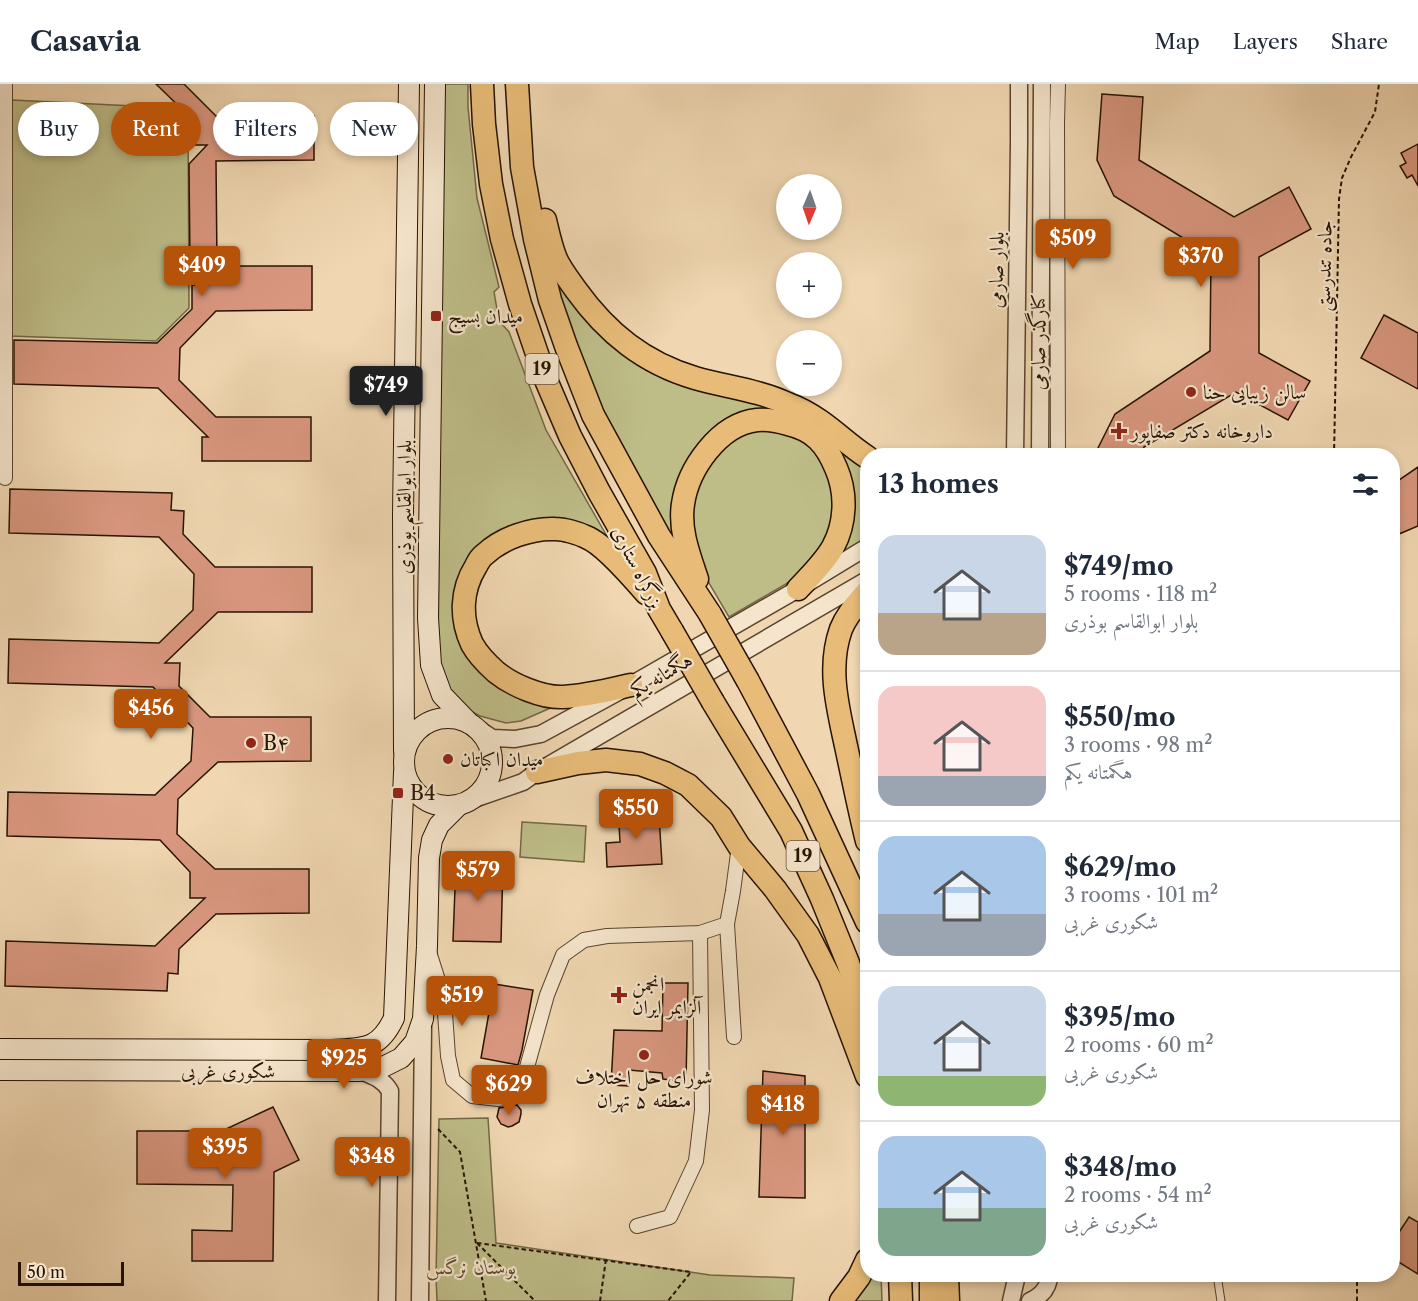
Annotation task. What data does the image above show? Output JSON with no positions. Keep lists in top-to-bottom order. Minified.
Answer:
{"streets":{"highway":["19","بزرگراه ستاری"],"main road":["بلوار ابوالقاسم بوذری","شکوری غربی"],"street":["بلوار صارمی","کنارگذر صارمی","هگمتانه یکم"],"path":["جاده تندرستی"]},"crossings":[["بلوار ابوالقاسم بوذری","هگمتانه یکم"],["بلوار ابوالقاسم بوذری","شکوری غربی"],["هگمتانه یکم","شکوری غربی"]],"parks":["بوستان نرگس"],"places":{"transit":["میدان بسیج","B4"],"other":["سالن زیبایی حنا","B۴","میدان اکباتان","شورای حل اختلاف منطقه ۵ تهران"],"health":["داروخانه دکتر صفاپور","انجمن آلزایمر ایران"]},"scale_bar":"50 m","north":"bottom","page":{"header":"Casavia","nav":["Map","Layers","Share"],"chip":["Buy","Rent","Filters","New"],"map_buttons":["+","−"],"price":["$509","$370","$409","$749","$456","$550","$579","$519","$925","$629","$418","$395","$348"],"heading":"13 homes","list":[{"name":"$749/mo","note":"5 rooms · 118 m² · بلوار ابوالقاسم بوذری"},{"name":"$550/mo","note":"3 rooms · 98 m² · هگمتانه یکم"},{"name":"$629/mo","note":"3 rooms · 101 m² · شکوری غربی"},{"name":"$395/mo","note":"2 rooms · 60 m² · شکوری غربی"},{"name":"$348/mo","note":"2 rooms · 54 m² · شکوری غربی"}],"scale":"50 m"}}
